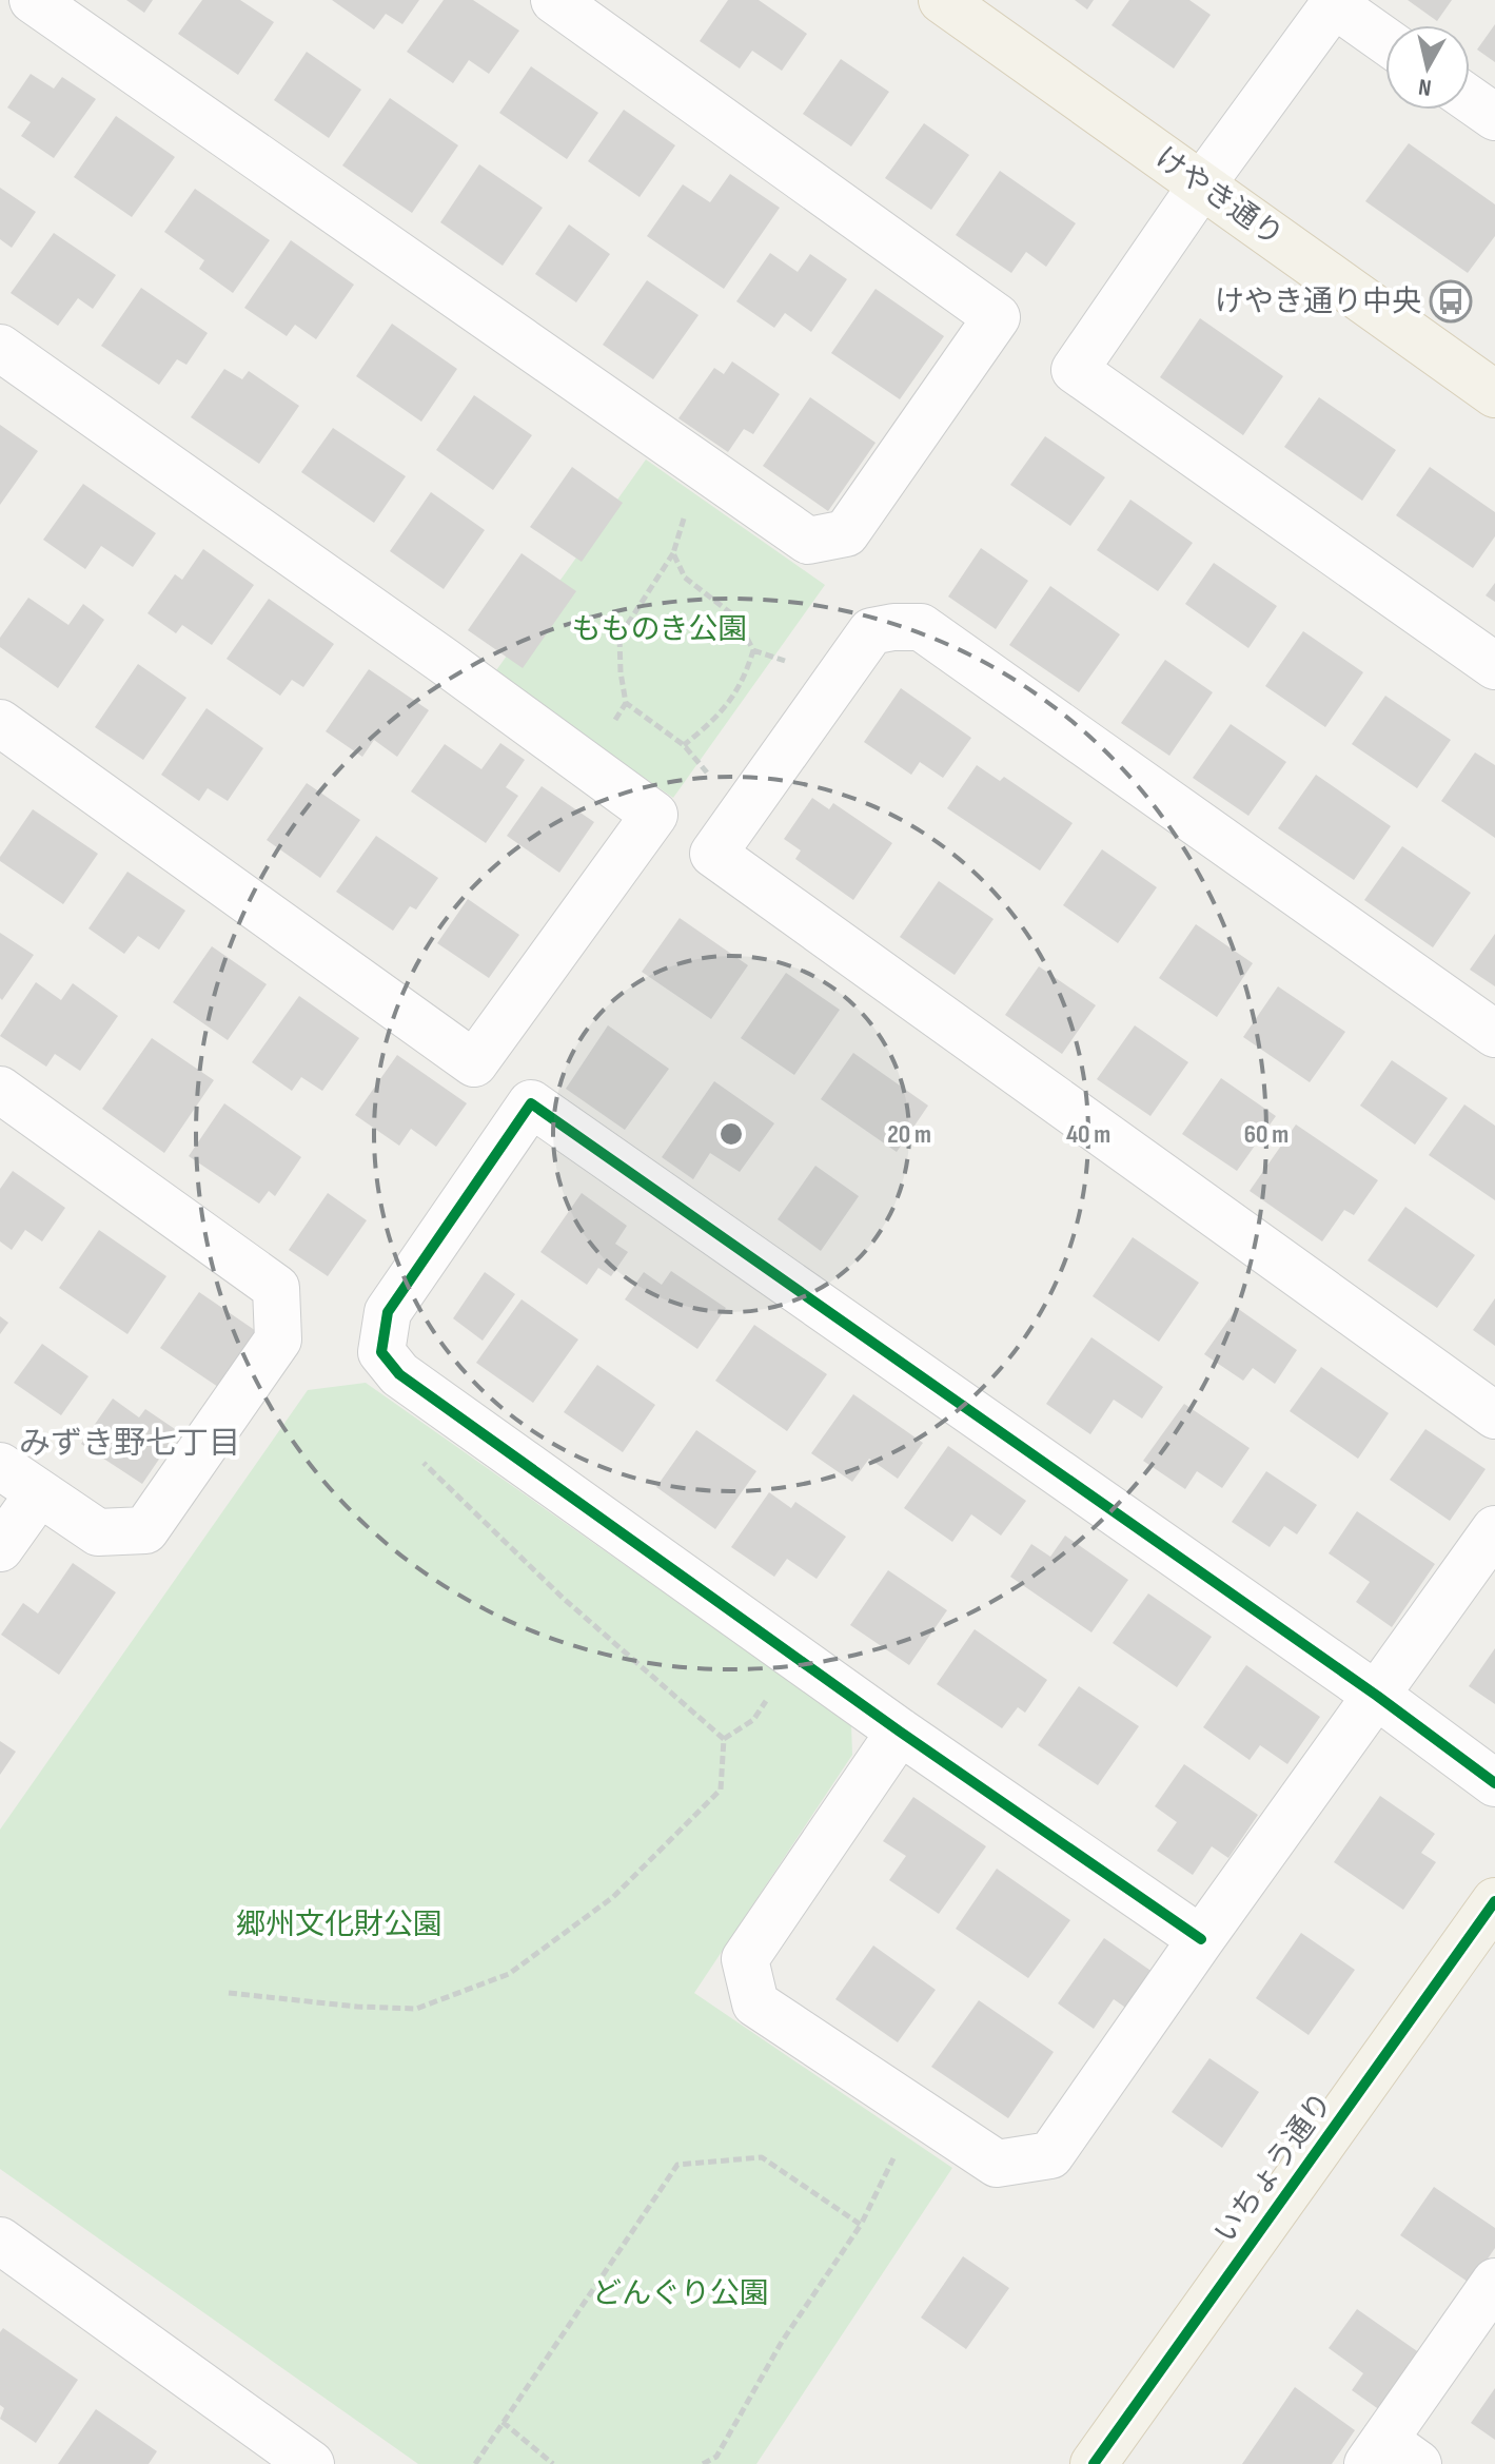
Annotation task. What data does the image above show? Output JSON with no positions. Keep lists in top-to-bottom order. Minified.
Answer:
{"streets":{"main road":["けやき通り","いちょう通り"]},"districts":["みずき野七丁目"],"parks":["もものき公園","郷州文化財公園","どんぐり公園"],"places":{"bus stop":["けやき通り中央"]},"north":"bottom","rings":["20 m","40 m","60 m"]}
